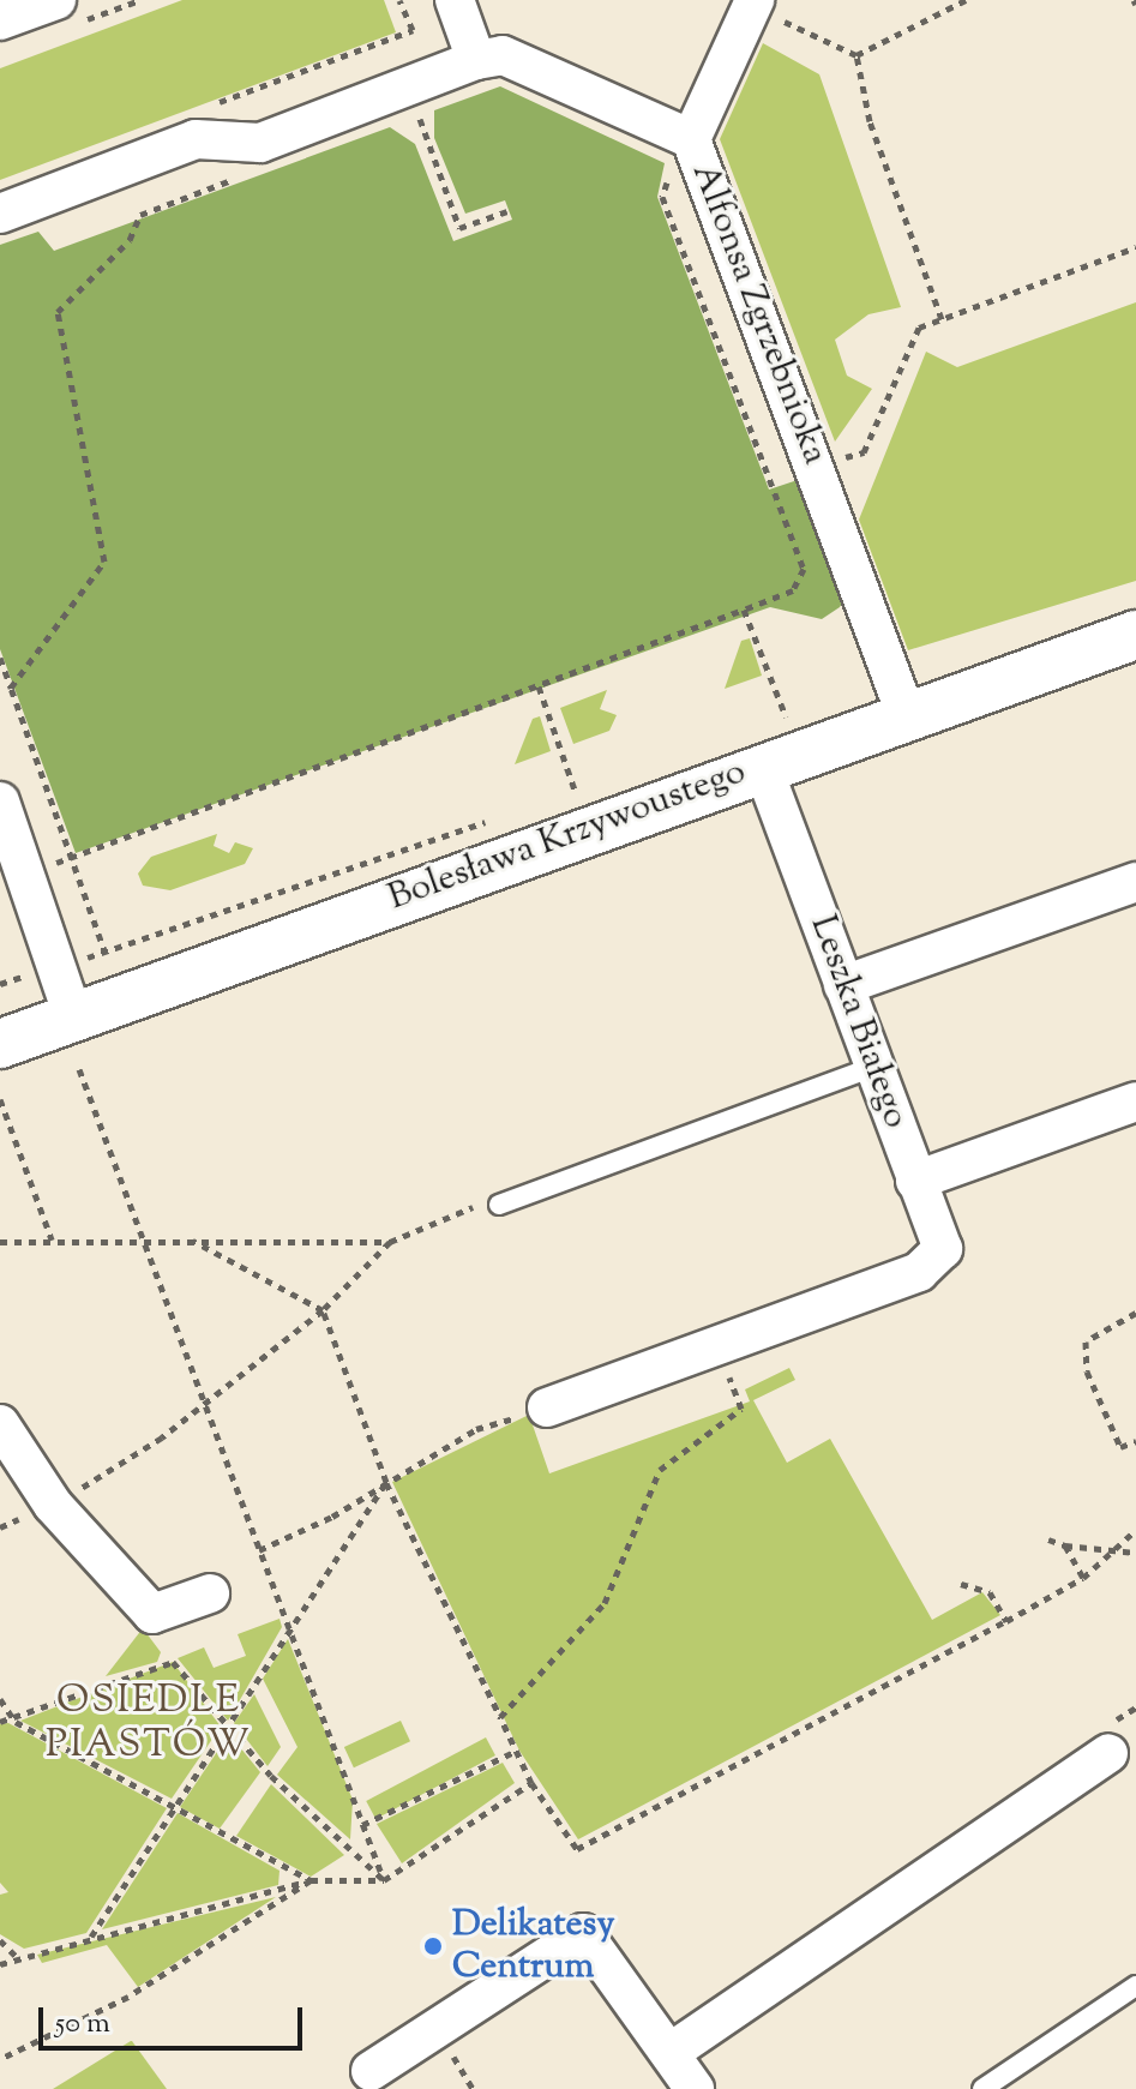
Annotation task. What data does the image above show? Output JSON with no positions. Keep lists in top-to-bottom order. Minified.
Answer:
{"streets":{"street":["Alfonsa Zgrzebnioka","Bolesława Krzywoustego","Leszka Białego"]},"crossings":[["Alfonsa Zgrzebnioka","Bolesława Krzywoustego"],["Bolesława Krzywoustego","Leszka Białego"]],"districts":["OSIEDLE PIASTÓW"],"places":["Delikatesy Centrum"],"scale_bar":"50 m"}
